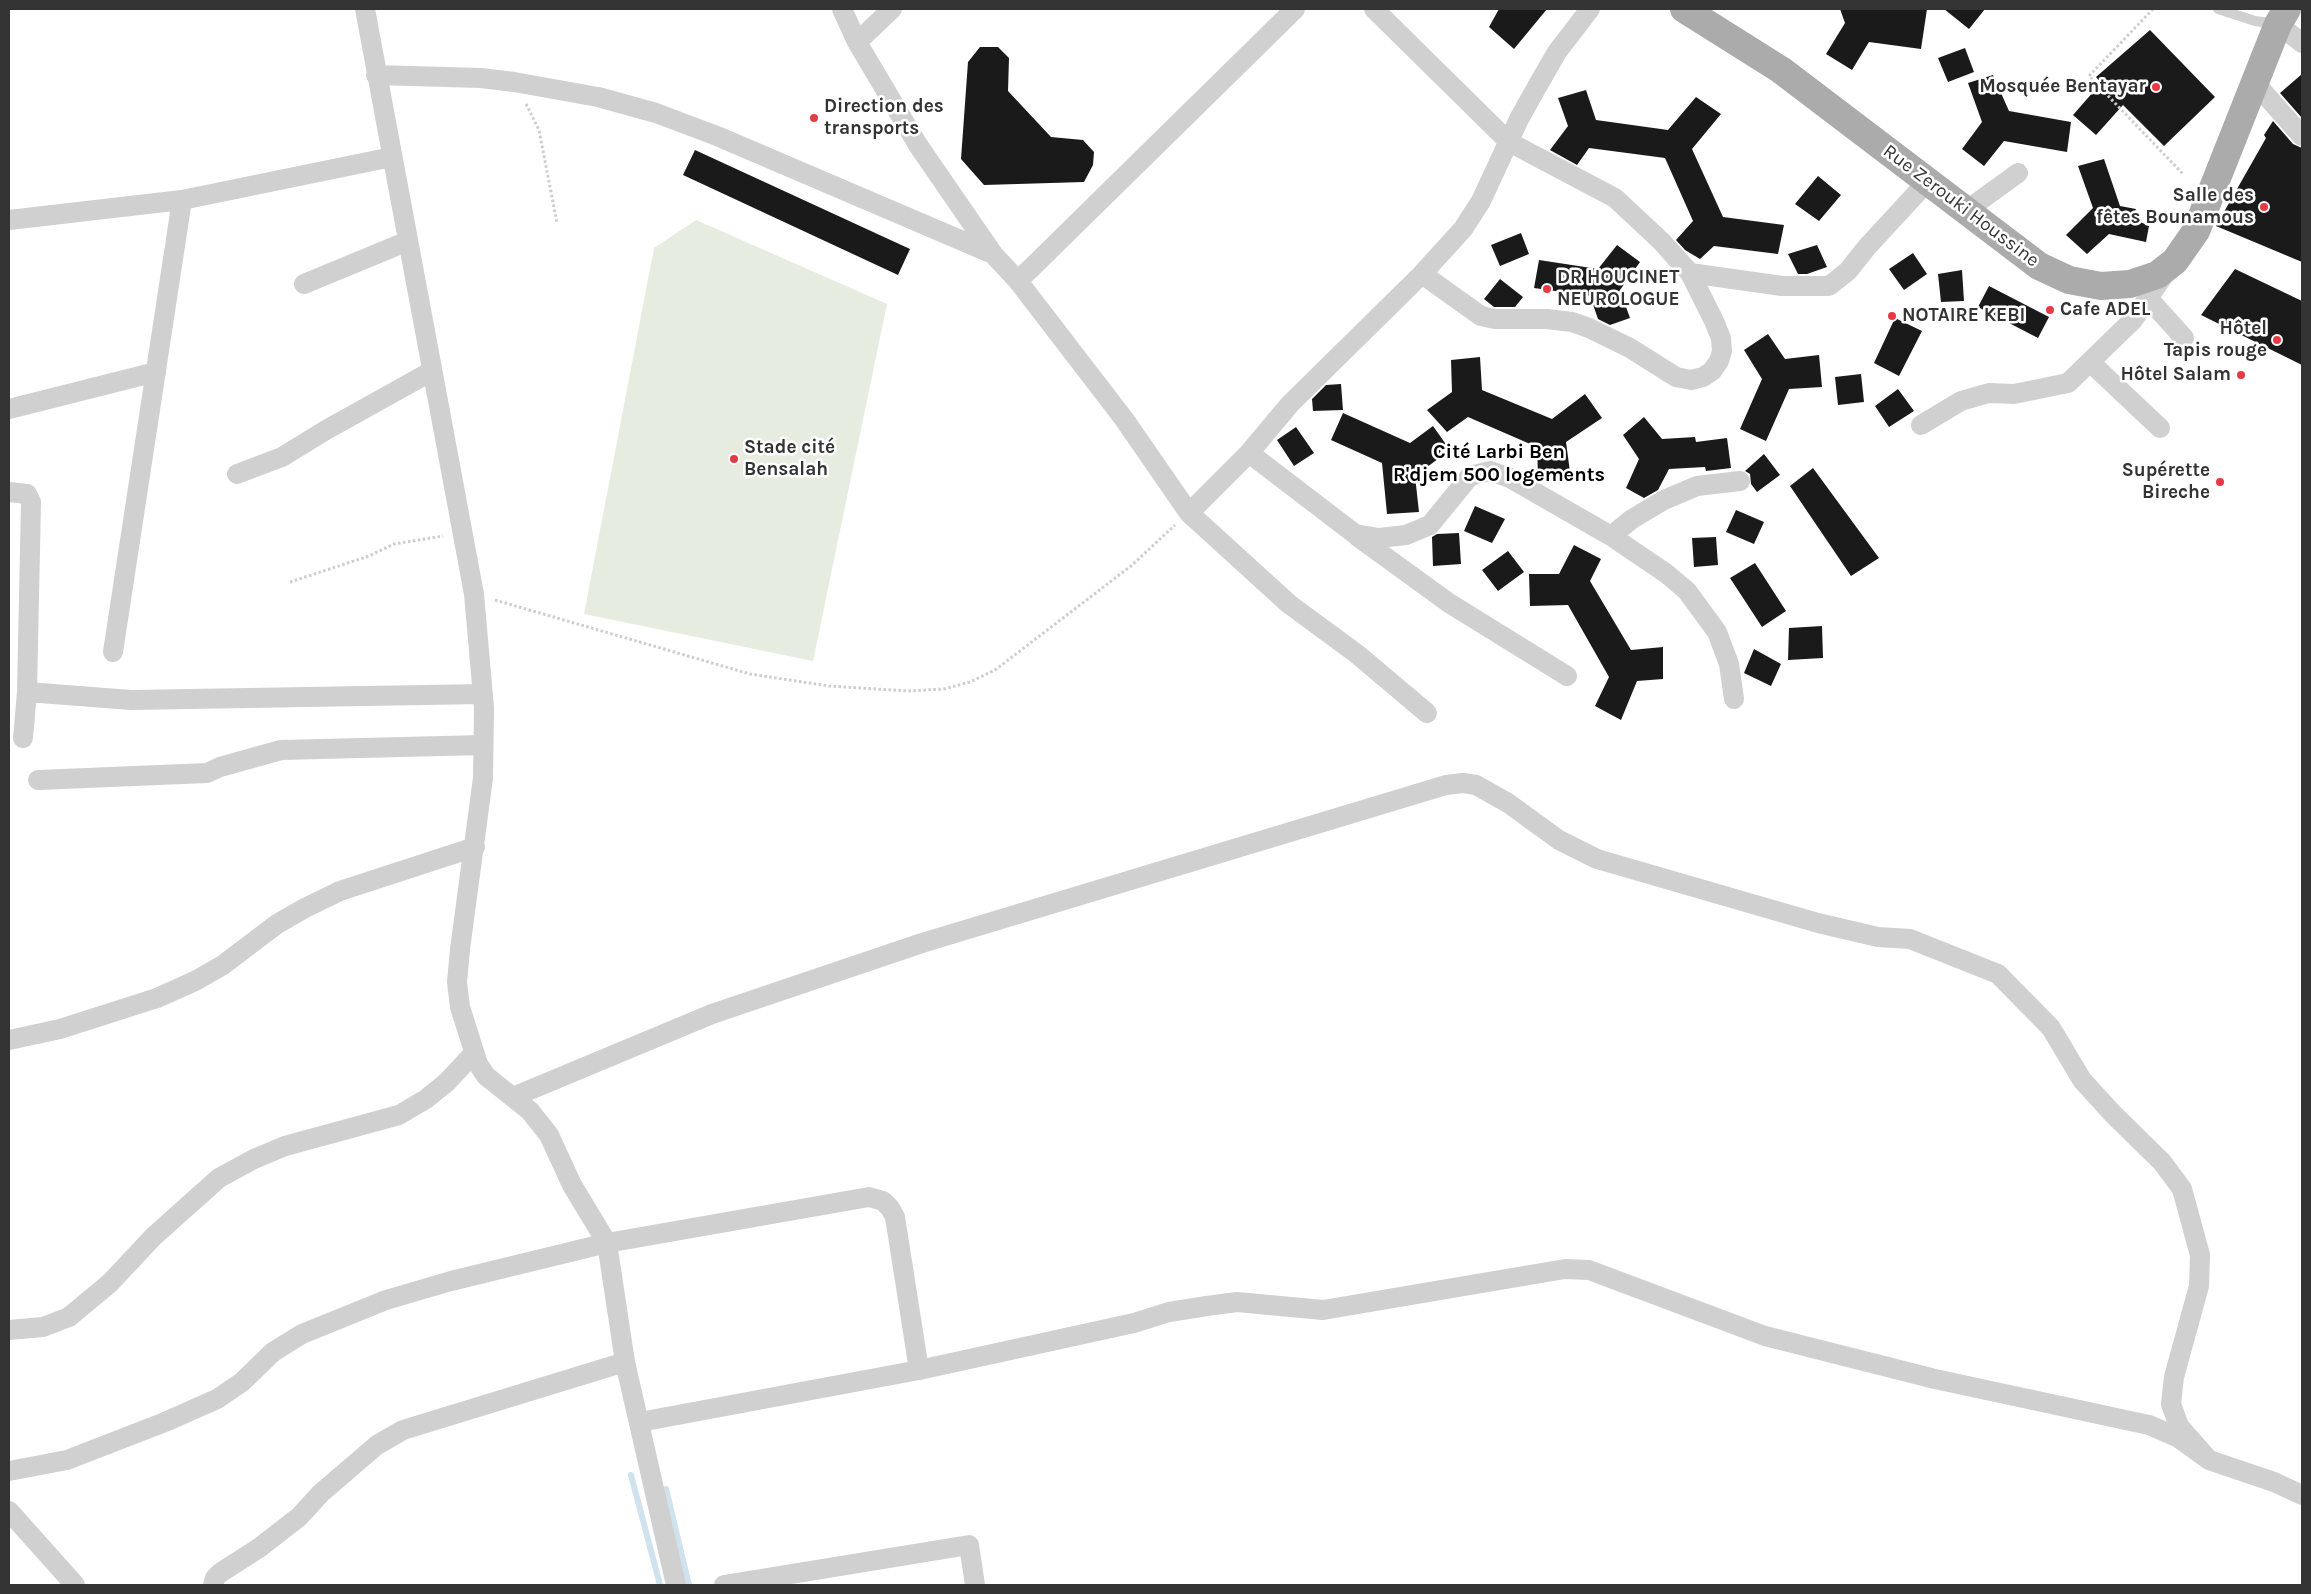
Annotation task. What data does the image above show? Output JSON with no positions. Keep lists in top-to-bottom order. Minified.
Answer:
{"streets":{"main road":["Rue Zerouki Houssine"]},"districts":["Cité Larbi Ben R'djem 500 logements"],"places":["Mosquée Bentayar","Direction des transports","Salle des fêtes Bounamous","DR HOUCINET NEUROLOGUE","Cafe ADEL","NOTAIRE KEBI","Hôtel Tapis rouge","Hôtel Salam","Stade cité Bensalah","Supérette Bireche"]}
